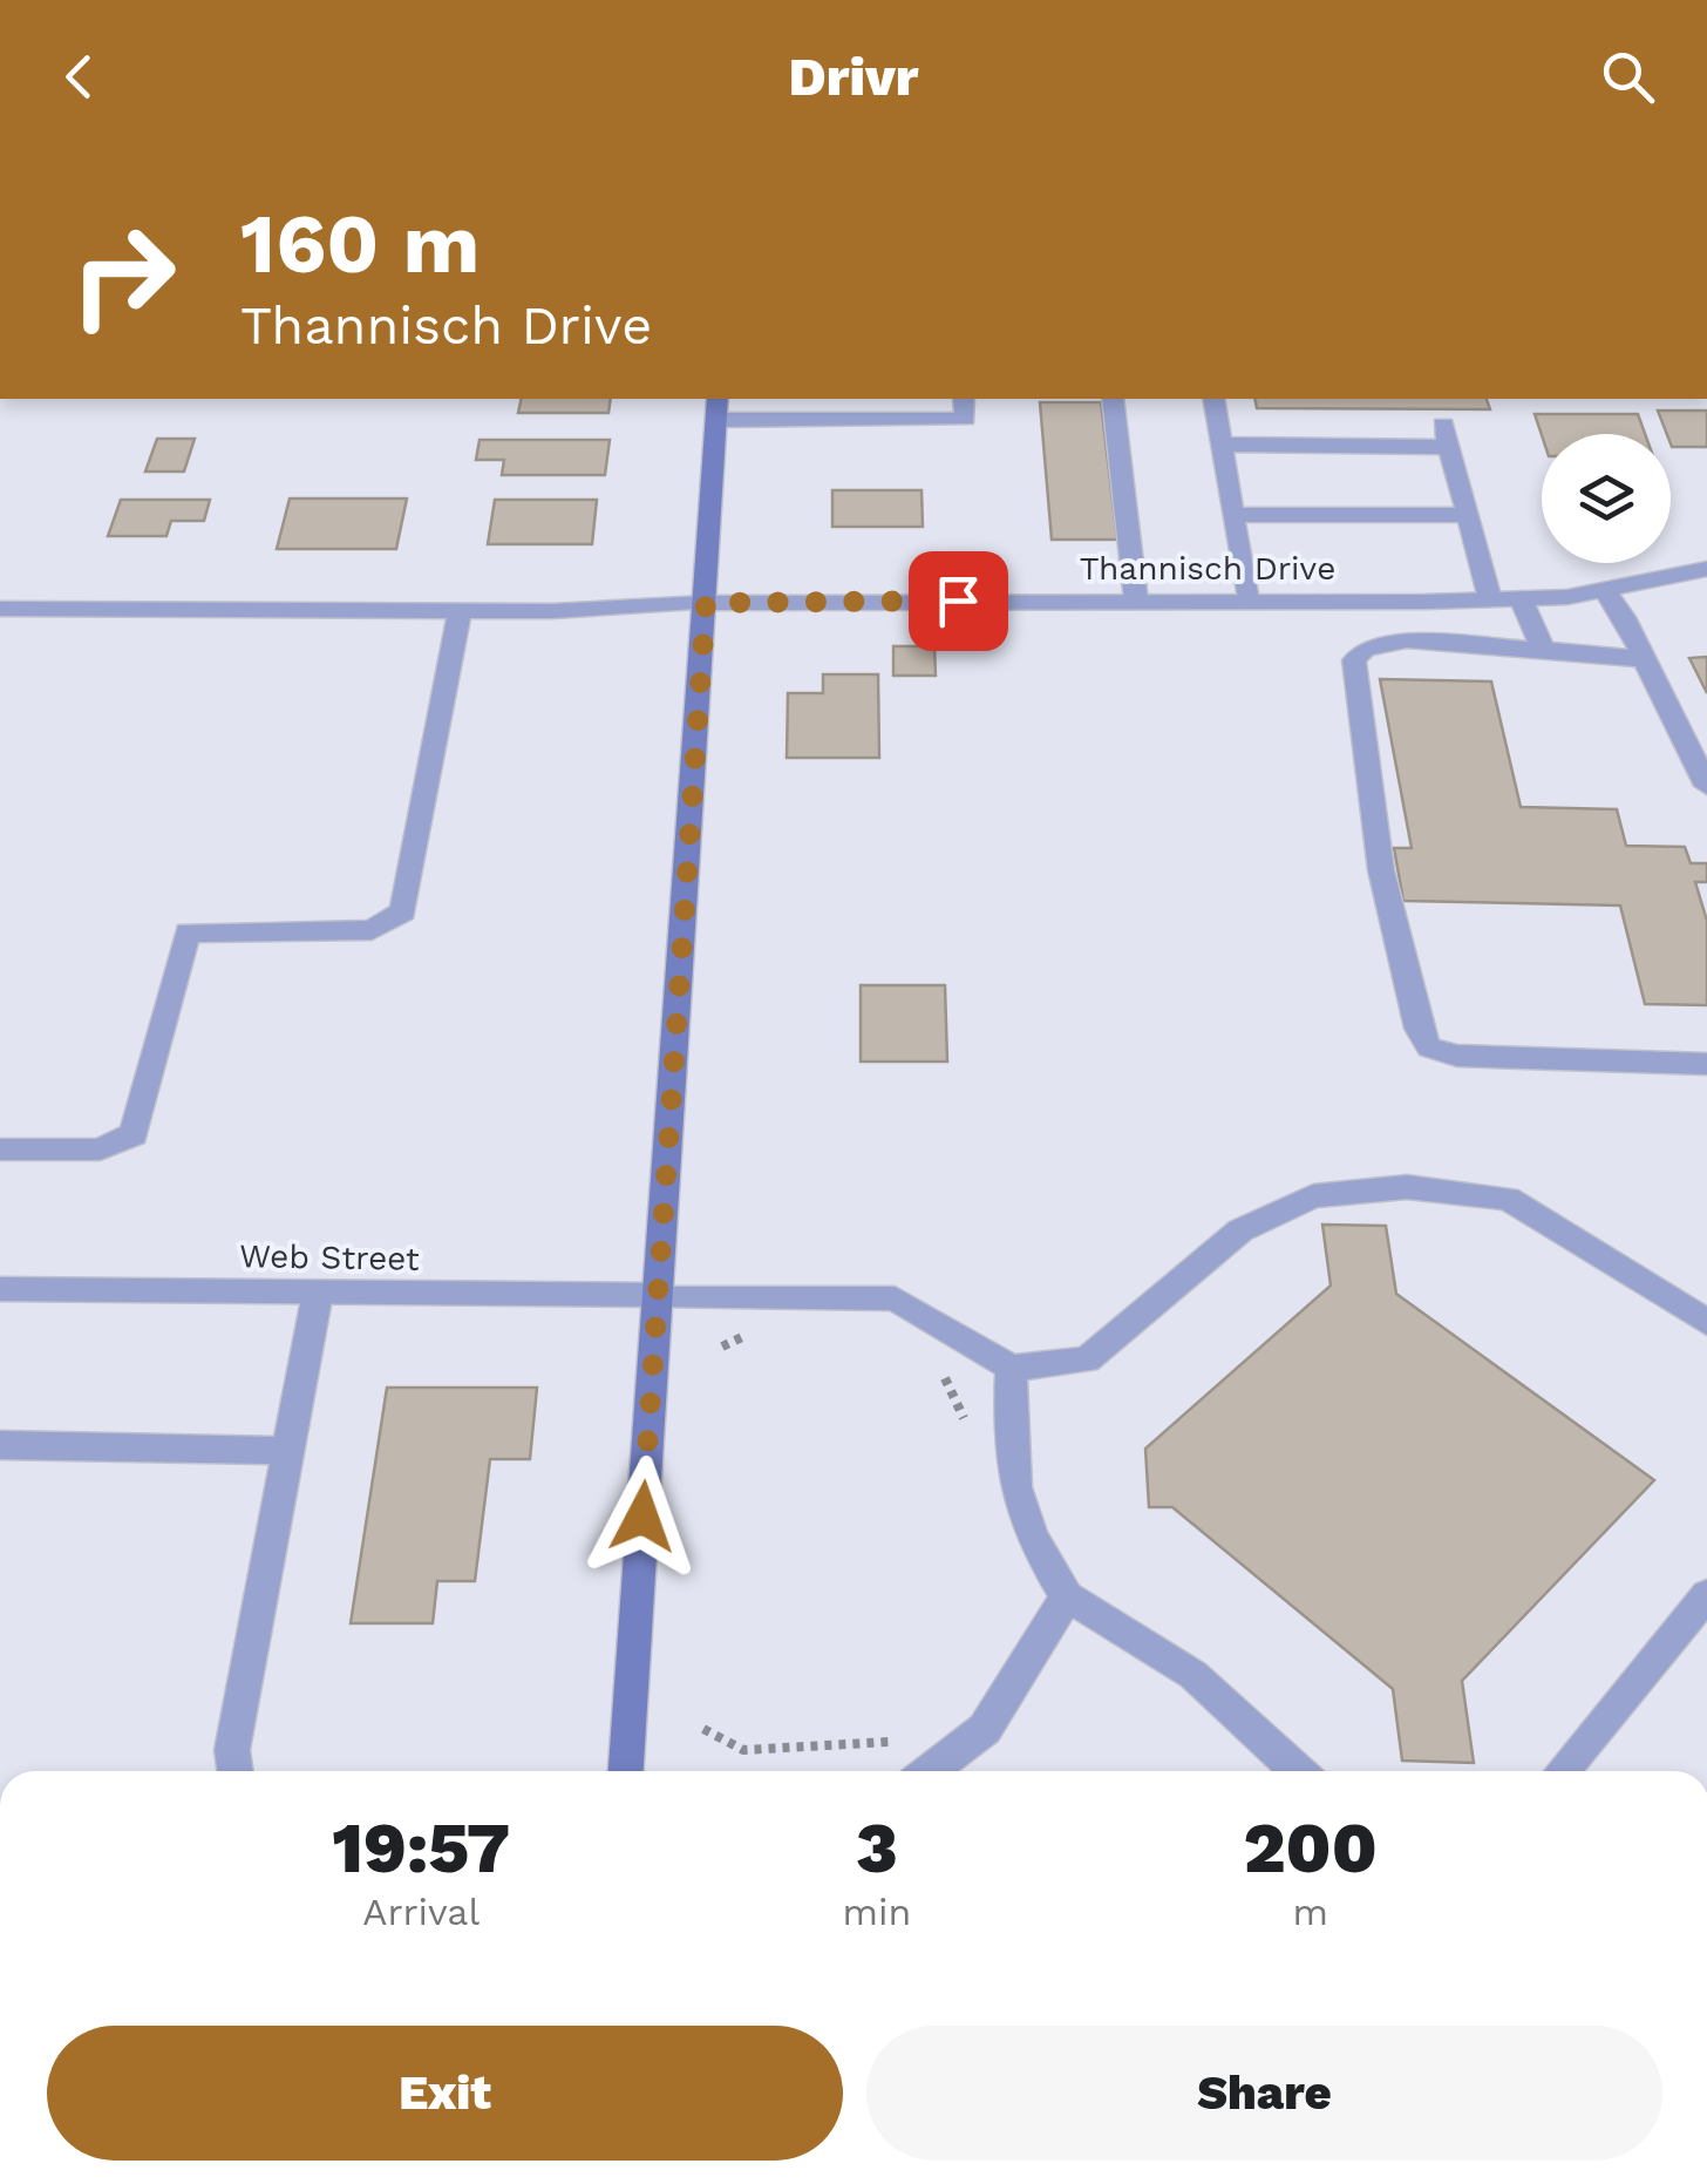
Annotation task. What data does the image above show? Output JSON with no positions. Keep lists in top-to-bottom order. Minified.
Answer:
{"streets":{"street":["Thannisch Drive","Web Street"]},"page":{"header":"Drivr","turn":["160 m","Thannisch Drive"],"eta":["19:57","Arrival","3","min","200","m"],"buttons":["Exit","Share"]}}
